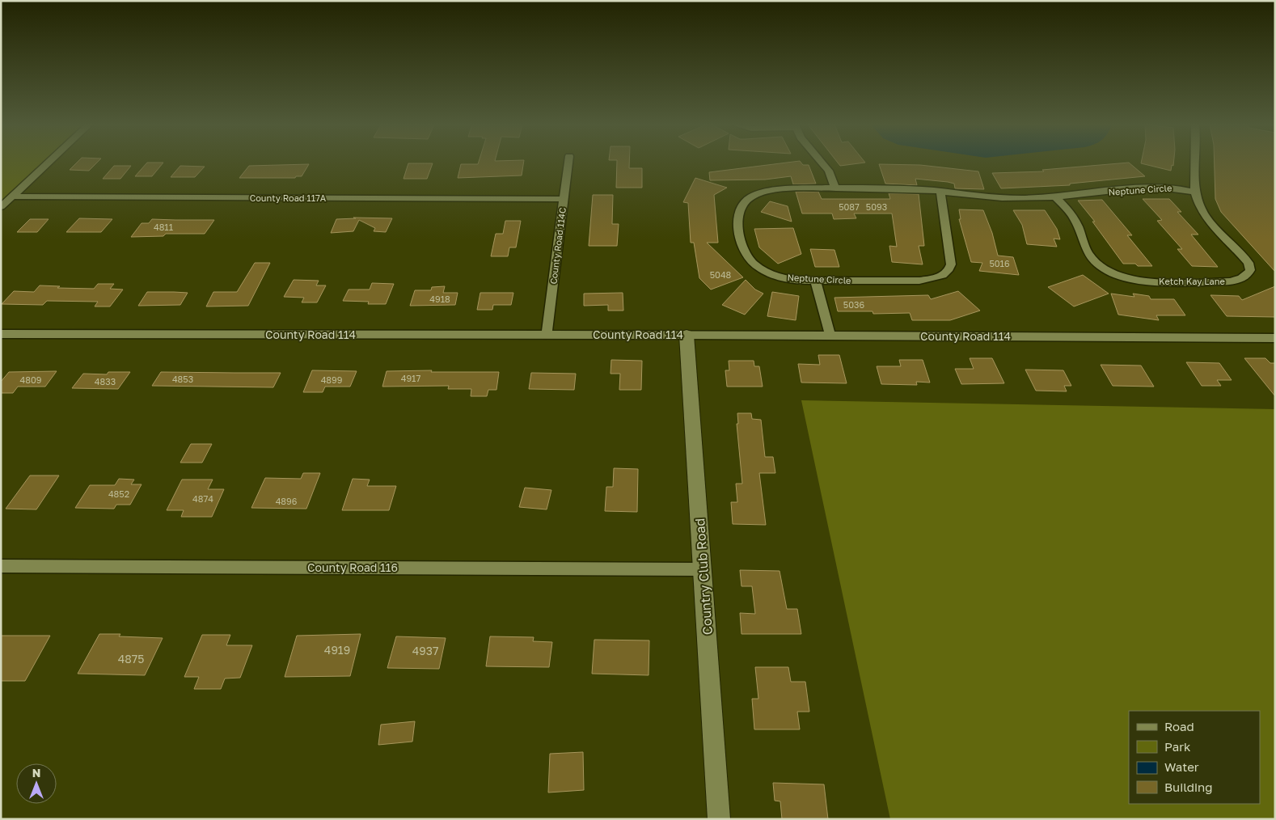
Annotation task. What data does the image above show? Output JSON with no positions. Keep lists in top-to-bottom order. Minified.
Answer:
{"streets":{"street":["Neptune Circle","County Road 117A","County Road 114C","Ketch Kay Lane","County Road 114","County Road 116","Country Club Road"]},"crossings":[["Neptune Circle","Ketch Kay Lane"],["County Road 117A","County Road 114C"],["County Road 114C","County Road 114"],["County Road 114","Country Club Road"],["County Road 116","Country Club Road"]],"house_numbers":["5087","5093","4811","5016","5048","4918","5036","4917","4853","4809","4899","4833","4852","4874","4896","4919","4937","4875"],"legend":["Road","Park","Water","Building"],"north":"top"}
